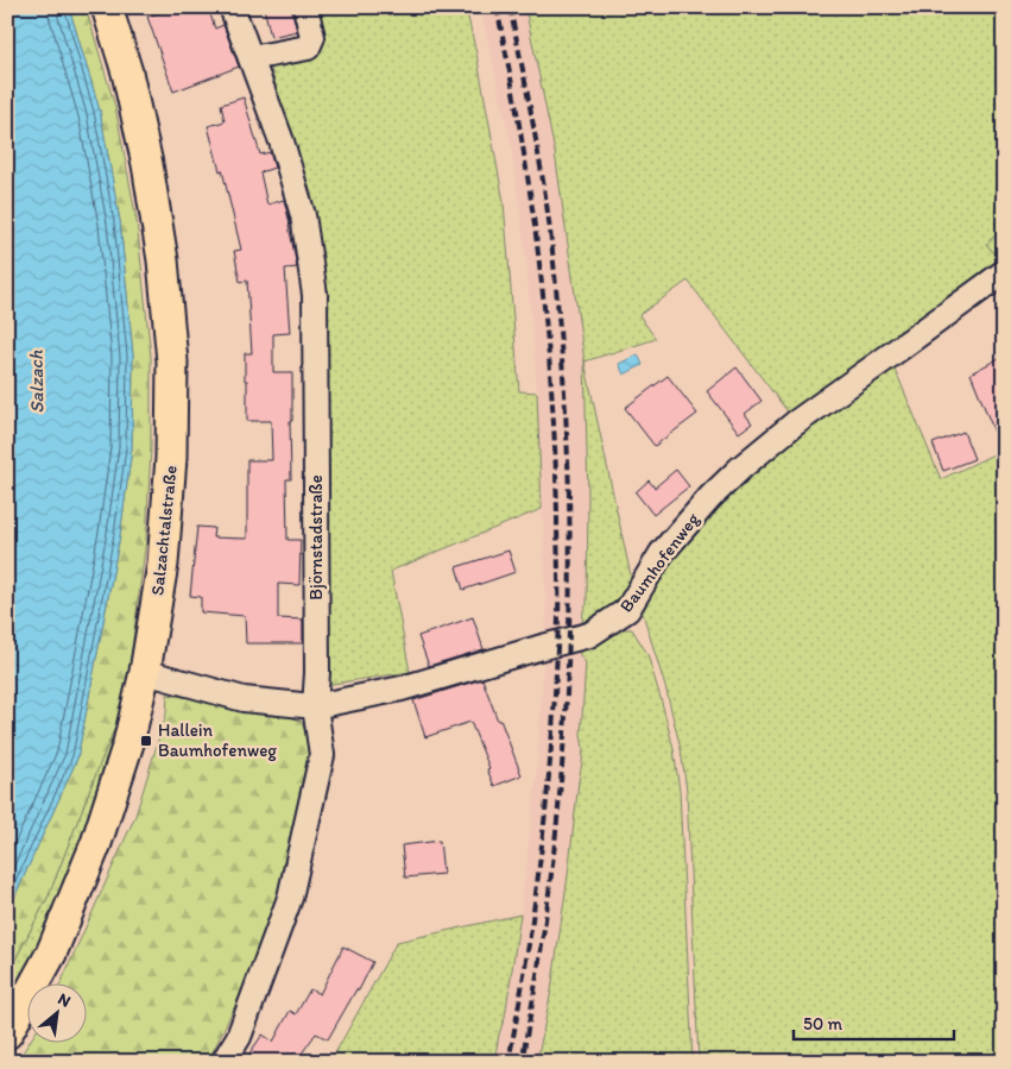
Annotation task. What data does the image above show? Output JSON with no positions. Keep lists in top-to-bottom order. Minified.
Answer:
{"streets":{"main road":["Salzachtalstraße"],"street":["Björnstadstraße","Baumhofenweg"]},"crossings":[["Salzachtalstraße","Baumhofenweg"],["Björnstadstraße","Baumhofenweg"]],"water":["Salzach"],"places":{"transit":["Hallein Baumhofenweg"]},"scale_bar":"50 m","north":"top right"}
